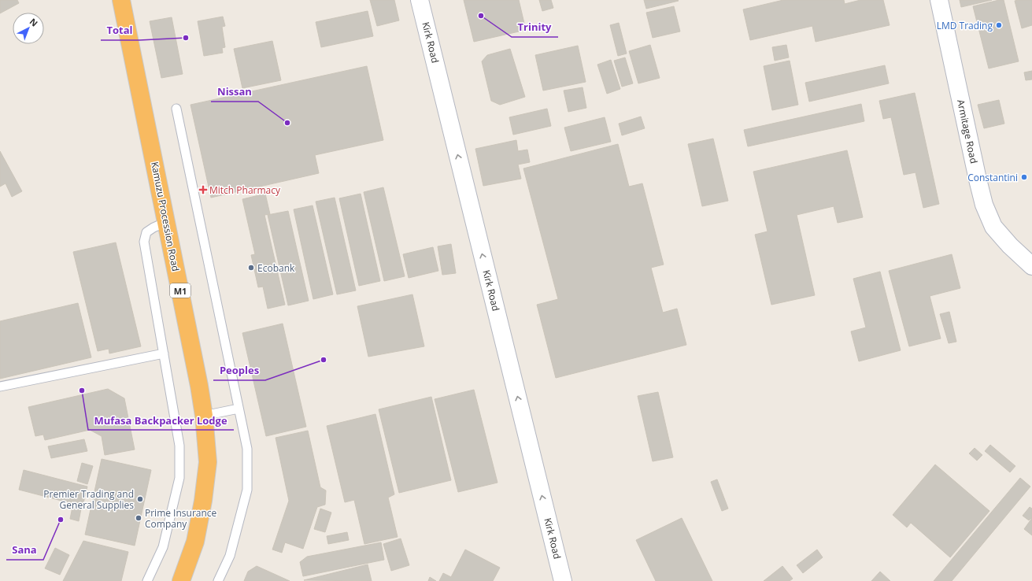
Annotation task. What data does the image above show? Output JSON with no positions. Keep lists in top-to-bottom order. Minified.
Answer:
{"streets":{"highway":["Kamuzu Procession Road","M1"],"street":["Kirk Road","Armitage Road"]},"one_way":["Kirk Road"],"places":{"other":["Trinity","LMD Trading","Total","Nissan","Constantini","Ecobank","Peoples","Mufasa Backpacker Lodge","Premier Trading and General Supplies","Prime Insurance Company","Sana"],"health":["Mitch Pharmacy"]},"north":"top right"}
